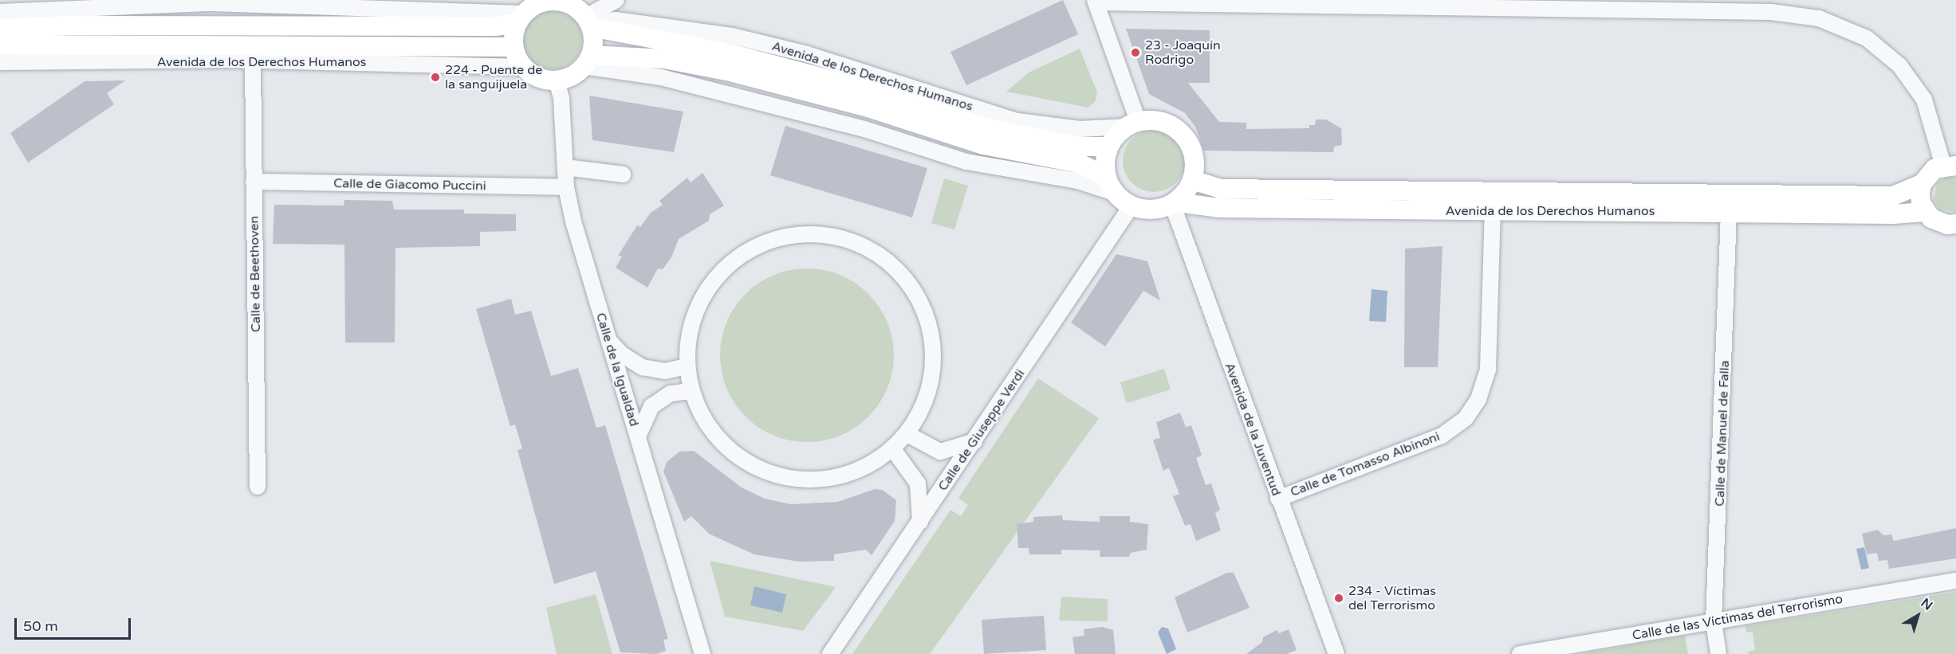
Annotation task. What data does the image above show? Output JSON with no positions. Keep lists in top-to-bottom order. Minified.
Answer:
{"streets":{"main road":["Avenida de los Derechos Humanos"],"street":["Calle de Giacomo Puccini","Calle de Beethoven","Calle de la Igualdad","Avenida de la Juventud","Calle de Giuseppe Verdi","Calle de Manuel de Falla","Calle de Tomasso Albinoni","Calle de las Víctimas del Terrorismo"]},"crossings":[["Avenida de los Derechos Humanos","Calle de Beethoven"],["Avenida de los Derechos Humanos","Calle de la Igualdad"],["Avenida de los Derechos Humanos","Avenida de la Juventud"],["Avenida de los Derechos Humanos","Calle de Giuseppe Verdi"],["Avenida de los Derechos Humanos","Calle de Manuel de Falla"],["Avenida de los Derechos Humanos","Calle de Tomasso Albinoni"],["Calle de Giacomo Puccini","Calle de Beethoven"],["Calle de Giacomo Puccini","Calle de la Igualdad"],["Avenida de la Juventud","Calle de Giuseppe Verdi"],["Avenida de la Juventud","Calle de Tomasso Albinoni"],["Calle de Manuel de Falla","Calle de las Víctimas del Terrorismo"]],"places":["23 - Joaquín Rodrigo","224 - Puente de la sanguijuela","234 - Víctimas del Terrorismo"],"scale_bar":"50 m","north":"top right"}
